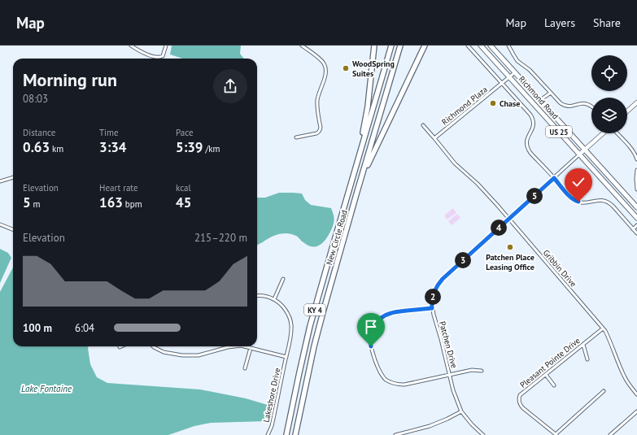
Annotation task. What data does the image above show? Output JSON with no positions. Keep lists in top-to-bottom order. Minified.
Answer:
{"streets":{"highway":["Richmond Road","US 25","New Circle Road","KY 4"],"street":["Richmond Plaza","Gribbin Drive","Patchen Drive","Pleasant Pointe Drive","Lakeshore Drive"]},"crossings":[["Richmond Road","Richmond Plaza"],["Richmond Road","Patchen Drive"],["Richmond Plaza","Gribbin Drive"],["Gribbin Drive","Patchen Drive"],["Gribbin Drive","Pleasant Pointe Drive"]],"water":["Lake Fontaine"],"places":["WoodSpring Suites","Chase","Patchen Place Leasing Office"],"page":{"header":"Map","nav":["Map","Layers","Share"],"heading":["Morning run","08:03"],"stats":[["Distance","0.63 km"],["Time","3:34"],["Pace","5:39 /km"],["Elevation","5 m"],["Heart rate","163 bpm"],["kcal","45"]],"pins":["5","4","3","2"],"chart":["Elevation","215–220 m"],"list":[{"name":"100 m","note":"6:04"}]}}
